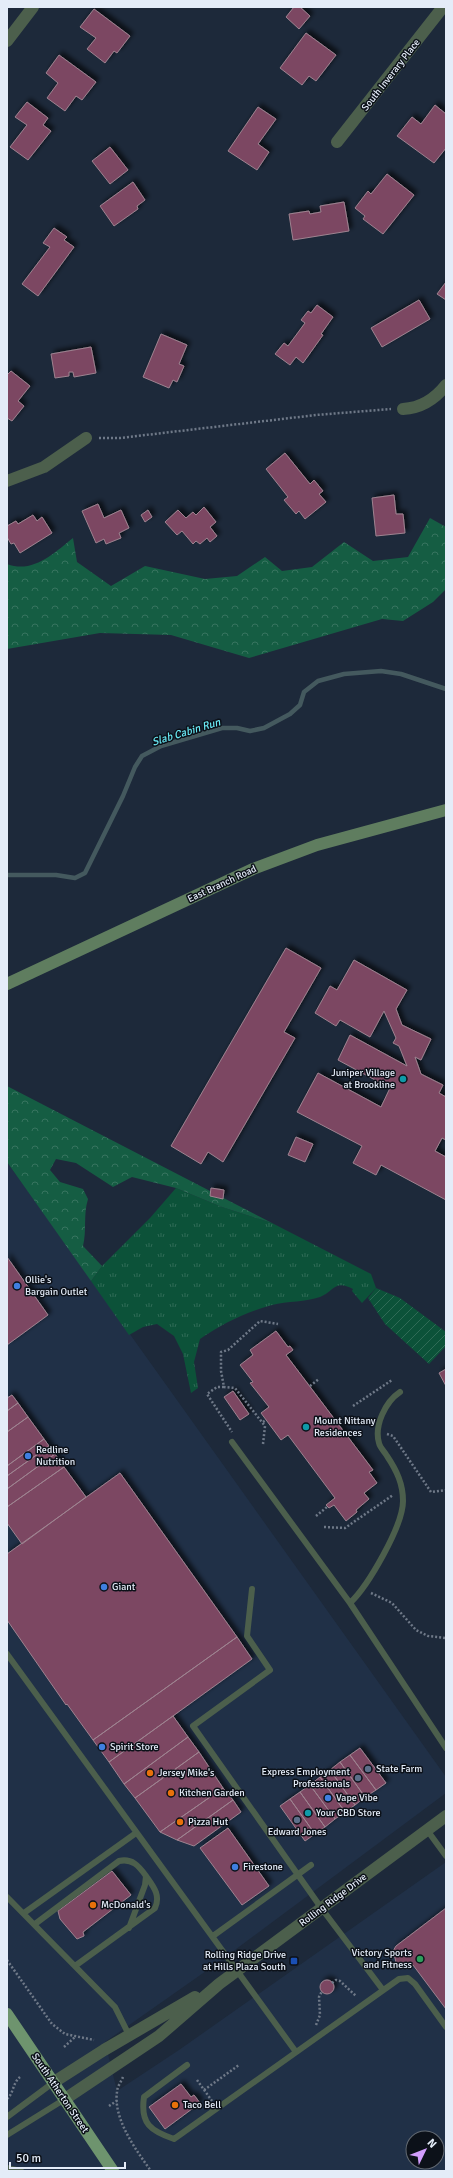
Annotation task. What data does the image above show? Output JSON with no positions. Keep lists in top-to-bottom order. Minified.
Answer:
{"streets":{"main road":["East Branch Road","South Atherton Street"],"street":["South Inverary Place","Rolling Ridge Drive"]},"crossings":[["Rolling Ridge Drive","South Atherton Street"]],"water":["Slab Cabin Run"],"places":{"other":["Juniper Village at Brookline","Ollie's Bargain Outlet","Mount Nittany Residences","Redline Nutrition","Giant","Spirit Store","State Farm","Jersey Mike's","Express Employment Professionals","Kitchen Garden","Vape Vibe","Your CBD Store","Edward Jones","Pizza Hut","Firestone","McDonald's","Victory Sports and Fitness","Taco Bell"],"transit":["Rolling Ridge Drive at Hills Plaza South"]},"scale_bar":"50 m","north":"top right"}
